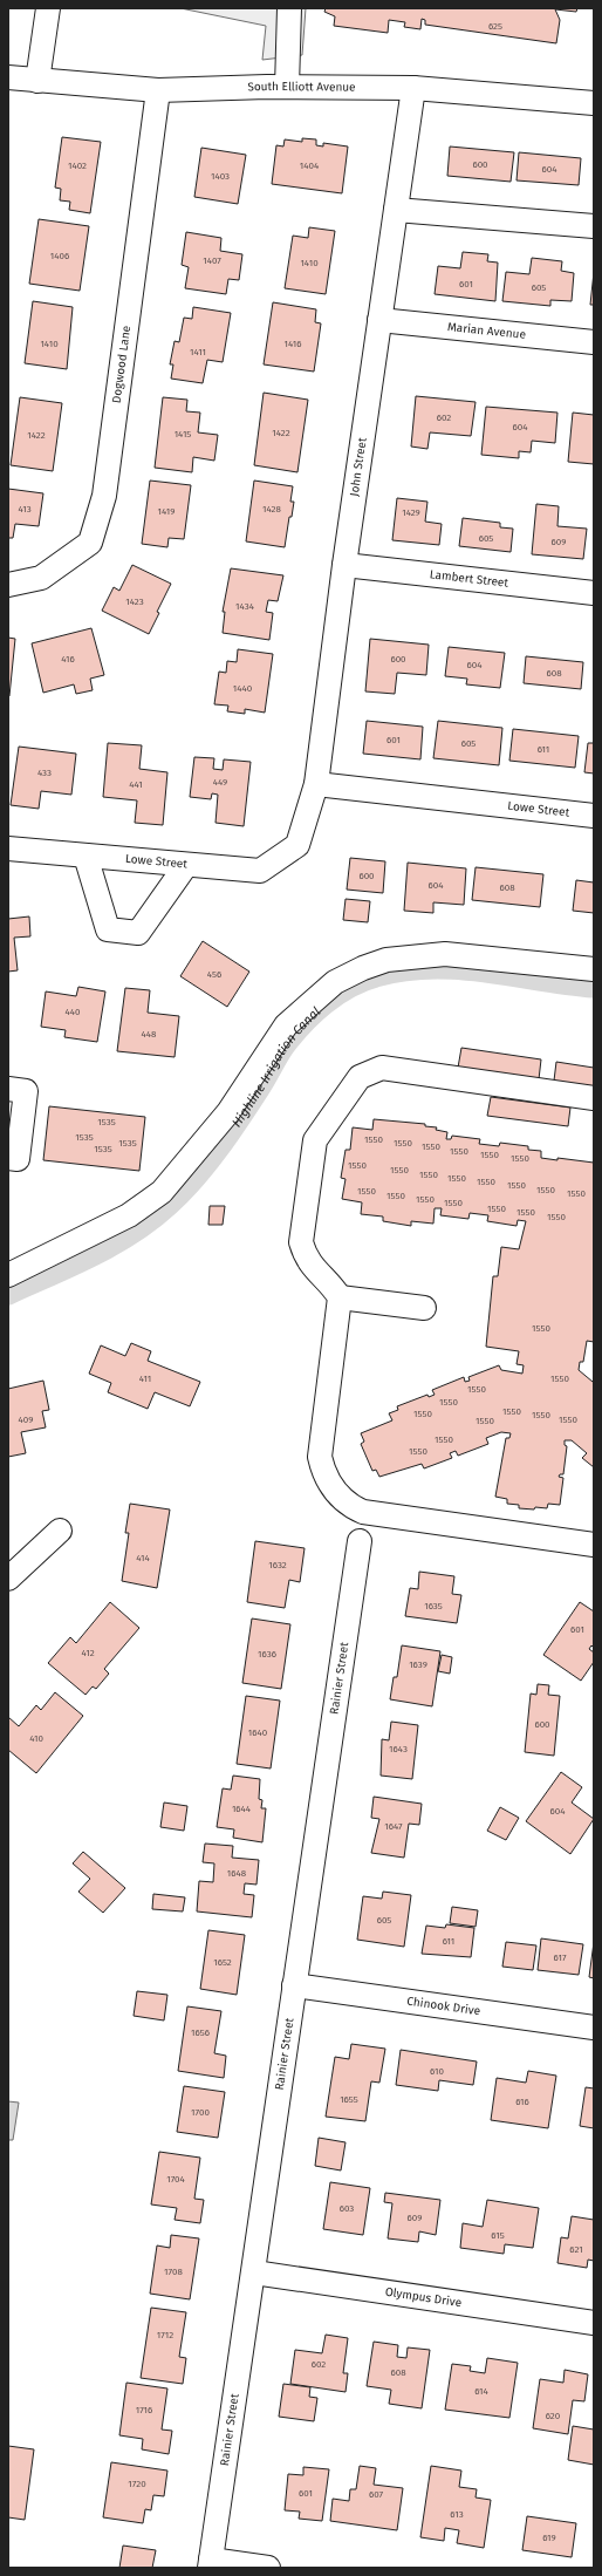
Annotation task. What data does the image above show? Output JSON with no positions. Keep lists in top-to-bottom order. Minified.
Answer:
{"streets":{"street":["South Elliott Avenue","Marian Avenue","Dogwood Lane","John Street","Lambert Street","Lowe Street","Rainier Street","Chinook Drive","Olympus Drive"]},"crossings":[["South Elliott Avenue","Dogwood Lane"],["South Elliott Avenue","John Street"],["Marian Avenue","John Street"],["John Street","Lambert Street"],["John Street","Lowe Street"],["Rainier Street","Chinook Drive"],["Rainier Street","Olympus Drive"]],"water":["Highline Irrigation Canal"],"house_numbers":["625","600","1402","1404","604","1403","1406","1407","1410","601","605","1410","1416","1411","602","604","1422","1415","1422","413","1428","1419","1429","605","609","1423","1434","416","600","604","608","1440","601","605","611","433","449","441","600","604","608","456","440","448","1535","1535","1550","1535","1550","1550","1535","1550","1550","1550","1550","1550","1550","1550","1550","1550","1550","1550","1550","1550","1550","1550","1550","1550","1550","1550","411","1550","1550","1550","1550","1550","1550","409","1550","1550","1550","1550","414","1632","1635","601","412","1636","1639","600","1640","410","1643","1644","604","1647","1648","605","611","617","1652","1656","610","1655","616","1700","1704","603","609","615","621","1708","1712","602","608","614","1716","620","1720","601","607","613","619"]}
